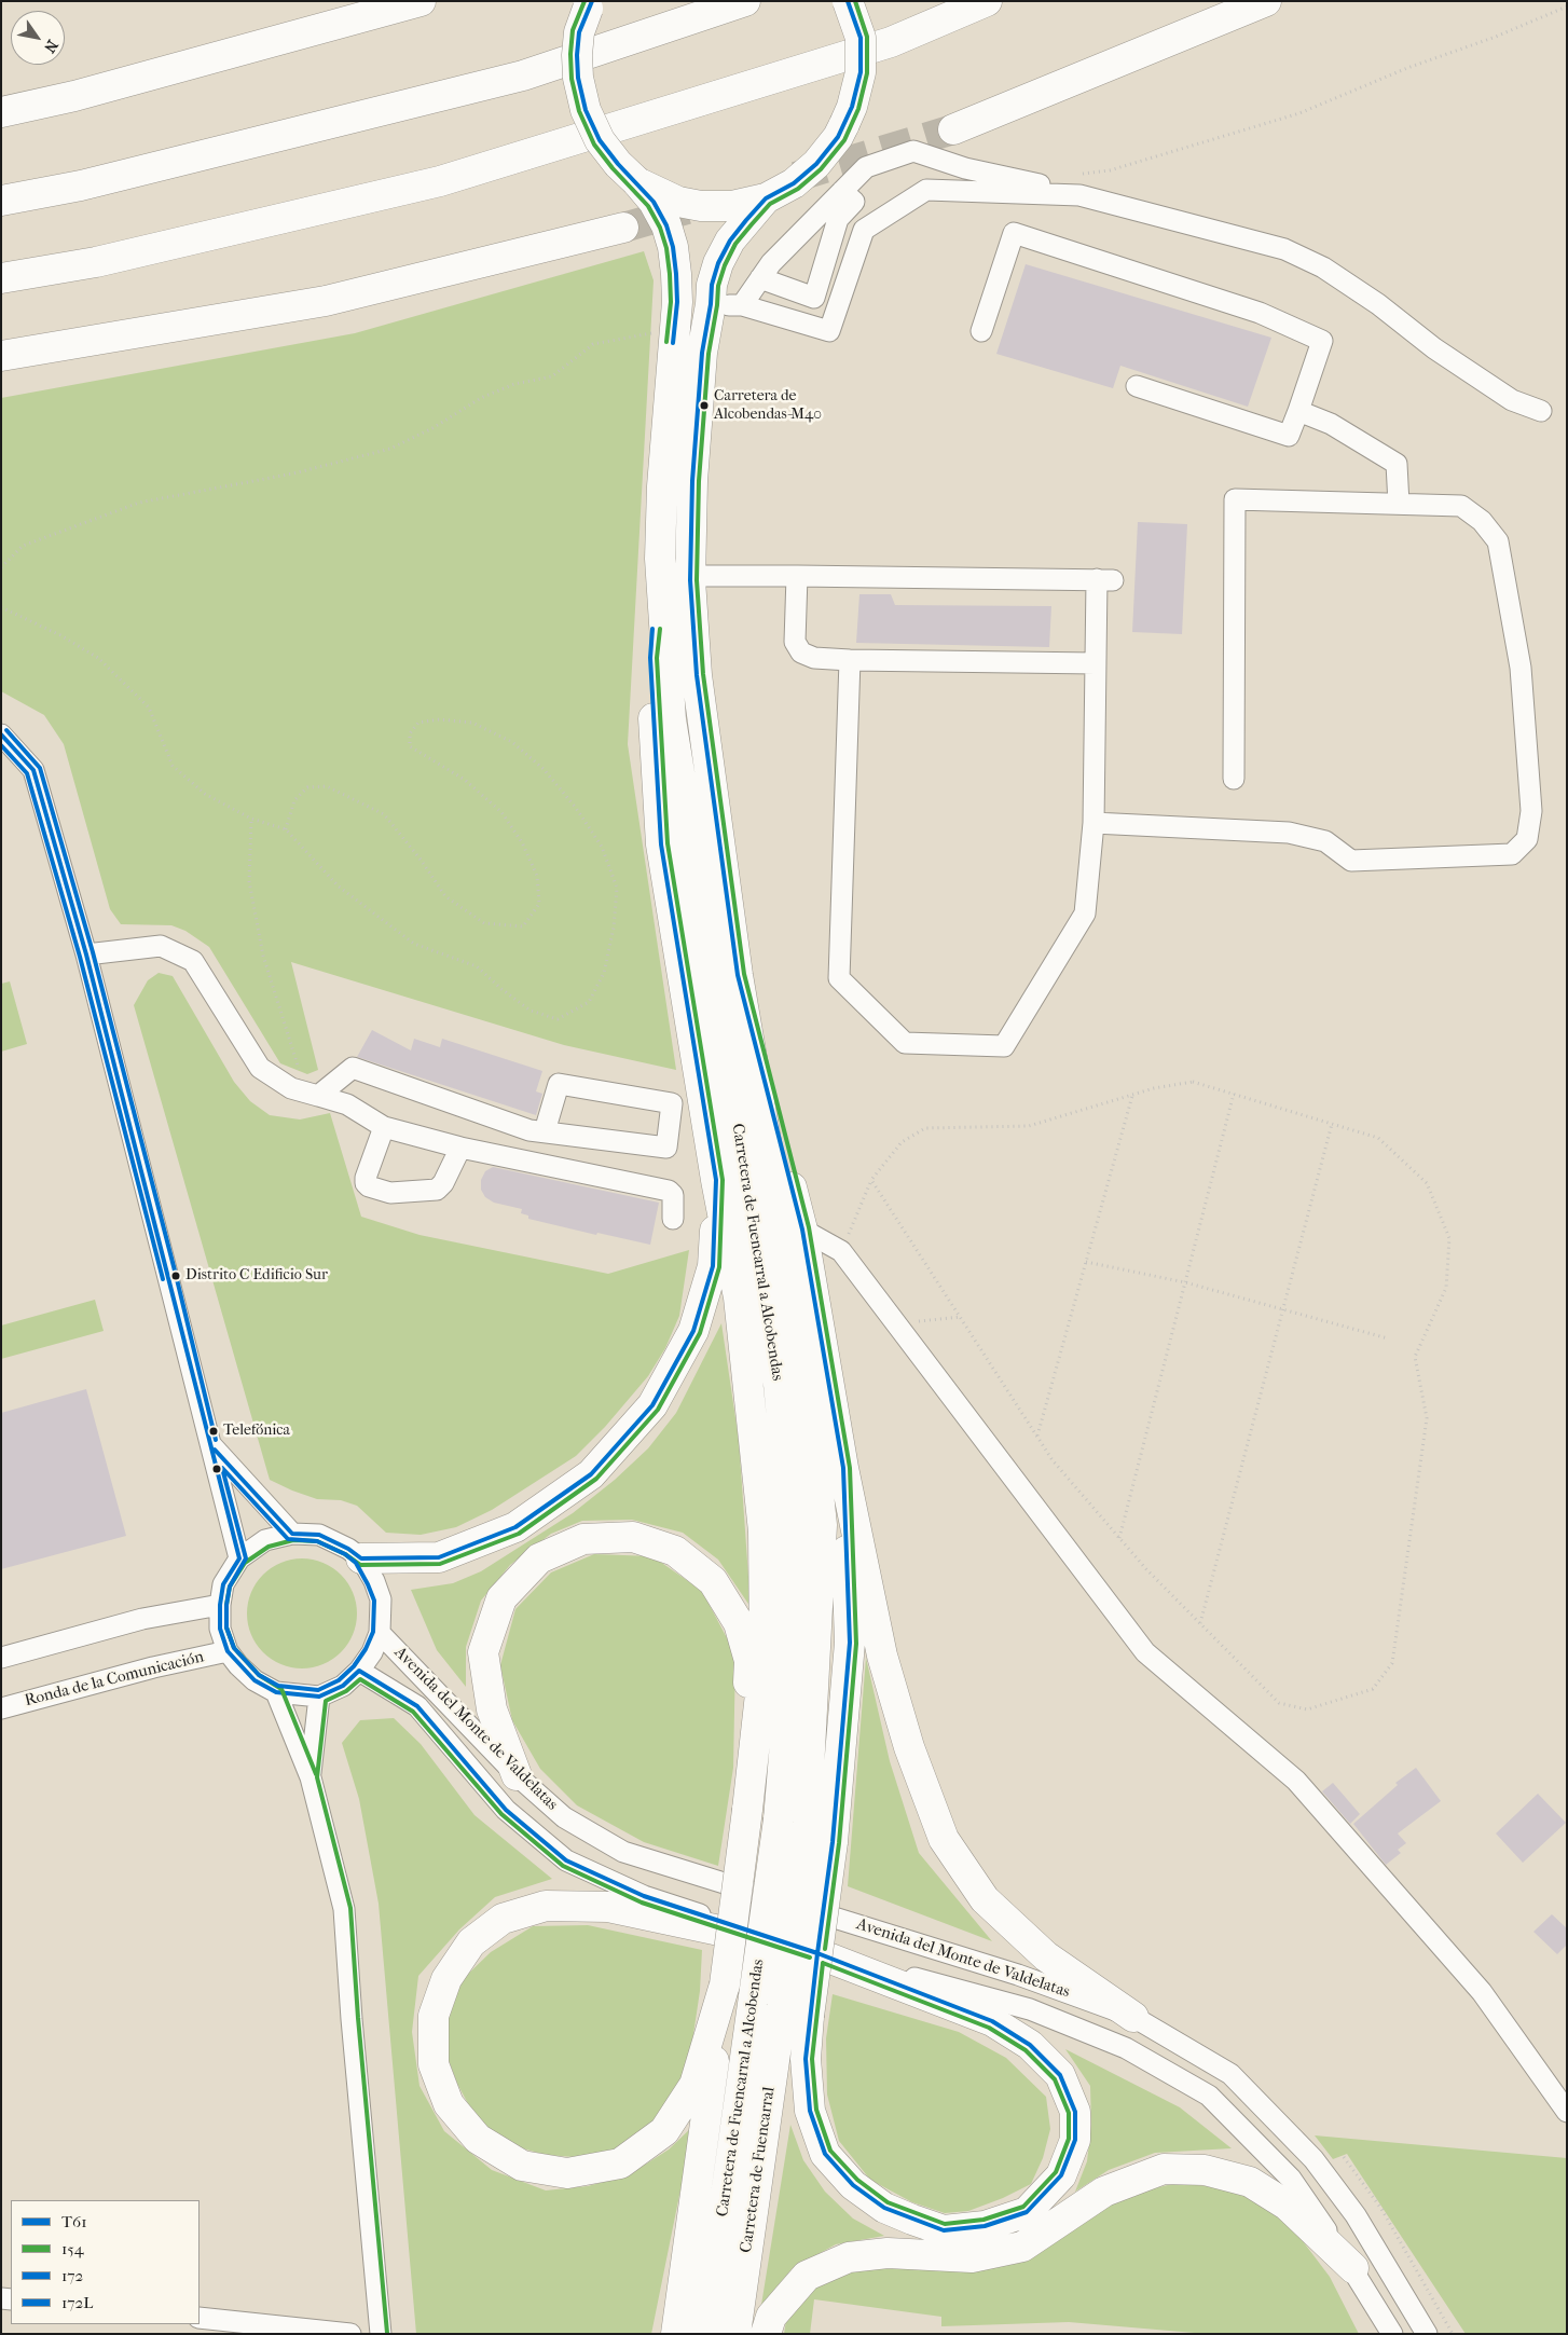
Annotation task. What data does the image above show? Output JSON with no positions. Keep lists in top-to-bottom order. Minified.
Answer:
{"streets":{"highway":["Carretera de Fuencarral a Alcobendas","Carretera de Fuencarral"],"street":["Ronda de la Comunicación","Avenida del Monte de Valdelatas"]},"crossings":[["Carretera de Fuencarral a Alcobendas","Carretera de Fuencarral"],["Ronda de la Comunicación","Avenida del Monte de Valdelatas"]],"places":["Carretera de Alcobendas-M40","Distrito C Edificio Sur","Telefónica"],"lines":["transit line T61","transit line 154","transit line 172","transit line 172L"],"legend":["T61","154","172","172L"],"north":"bottom right"}
